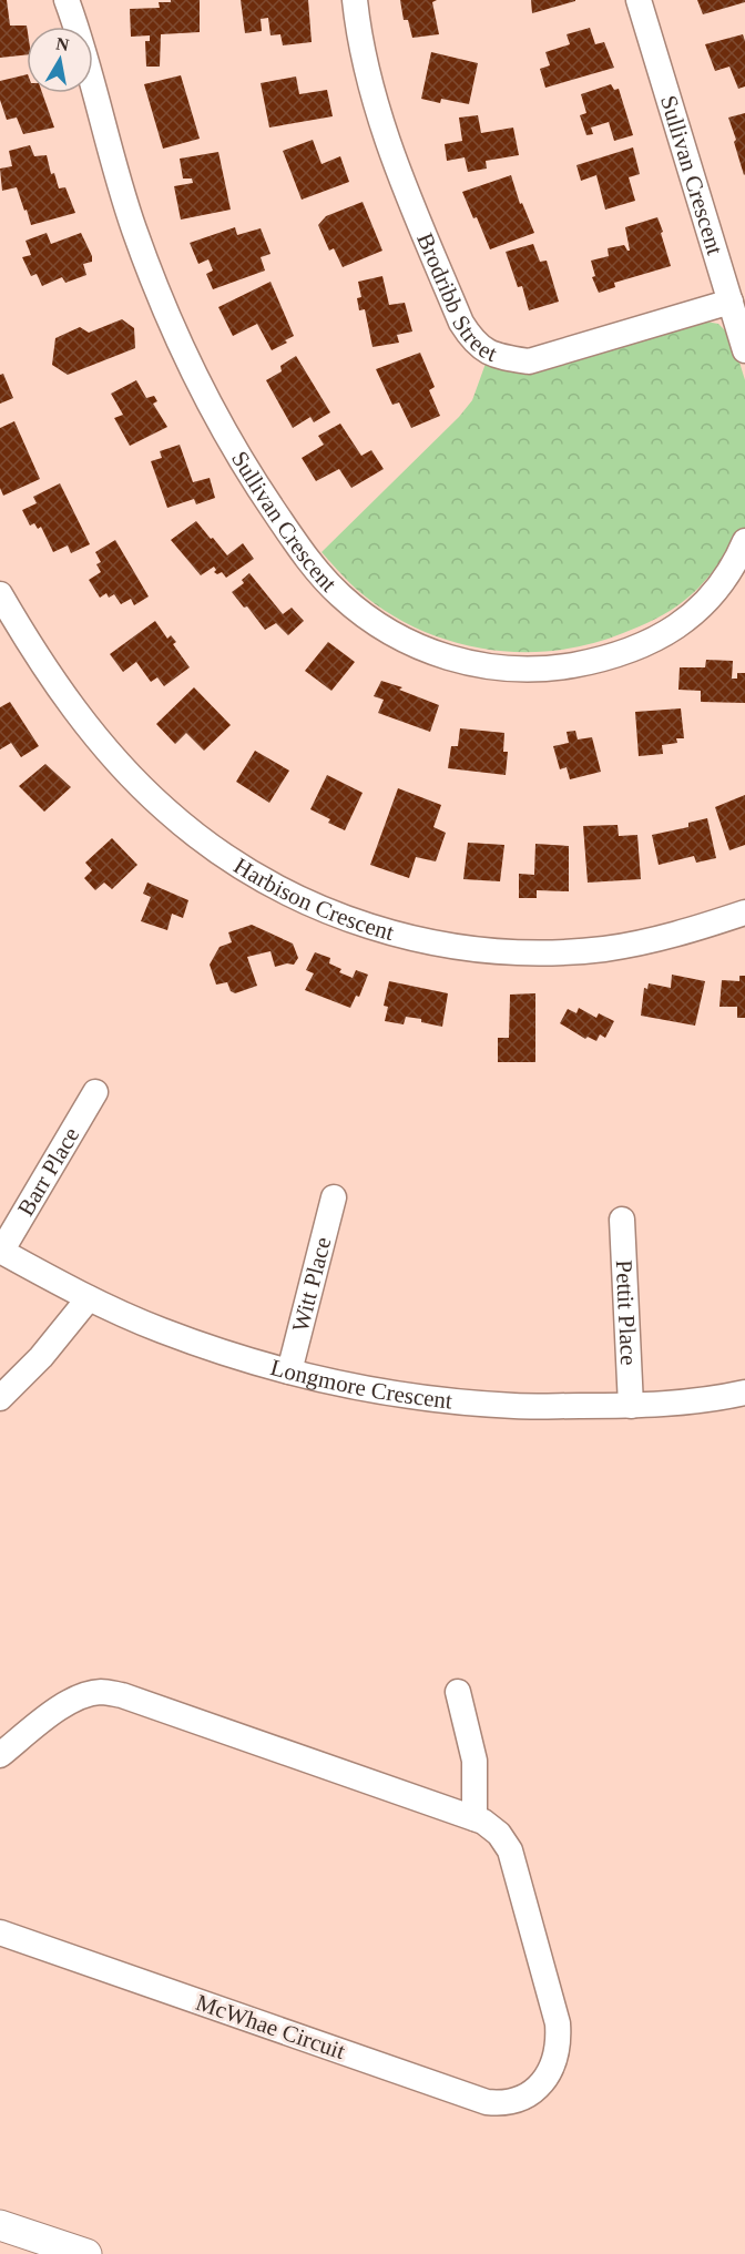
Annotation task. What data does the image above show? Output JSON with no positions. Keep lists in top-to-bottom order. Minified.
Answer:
{"streets":{"street":["Sullivan Crescent","Brodribb Street","Harbison Crescent","Barr Place","Witt Place","Pettit Place","Longmore Crescent","McWhae Circuit"]},"crossings":[["Sullivan Crescent","Brodribb Street"],["Barr Place","Longmore Crescent"],["Witt Place","Longmore Crescent"],["Pettit Place","Longmore Crescent"]],"north":"top"}
